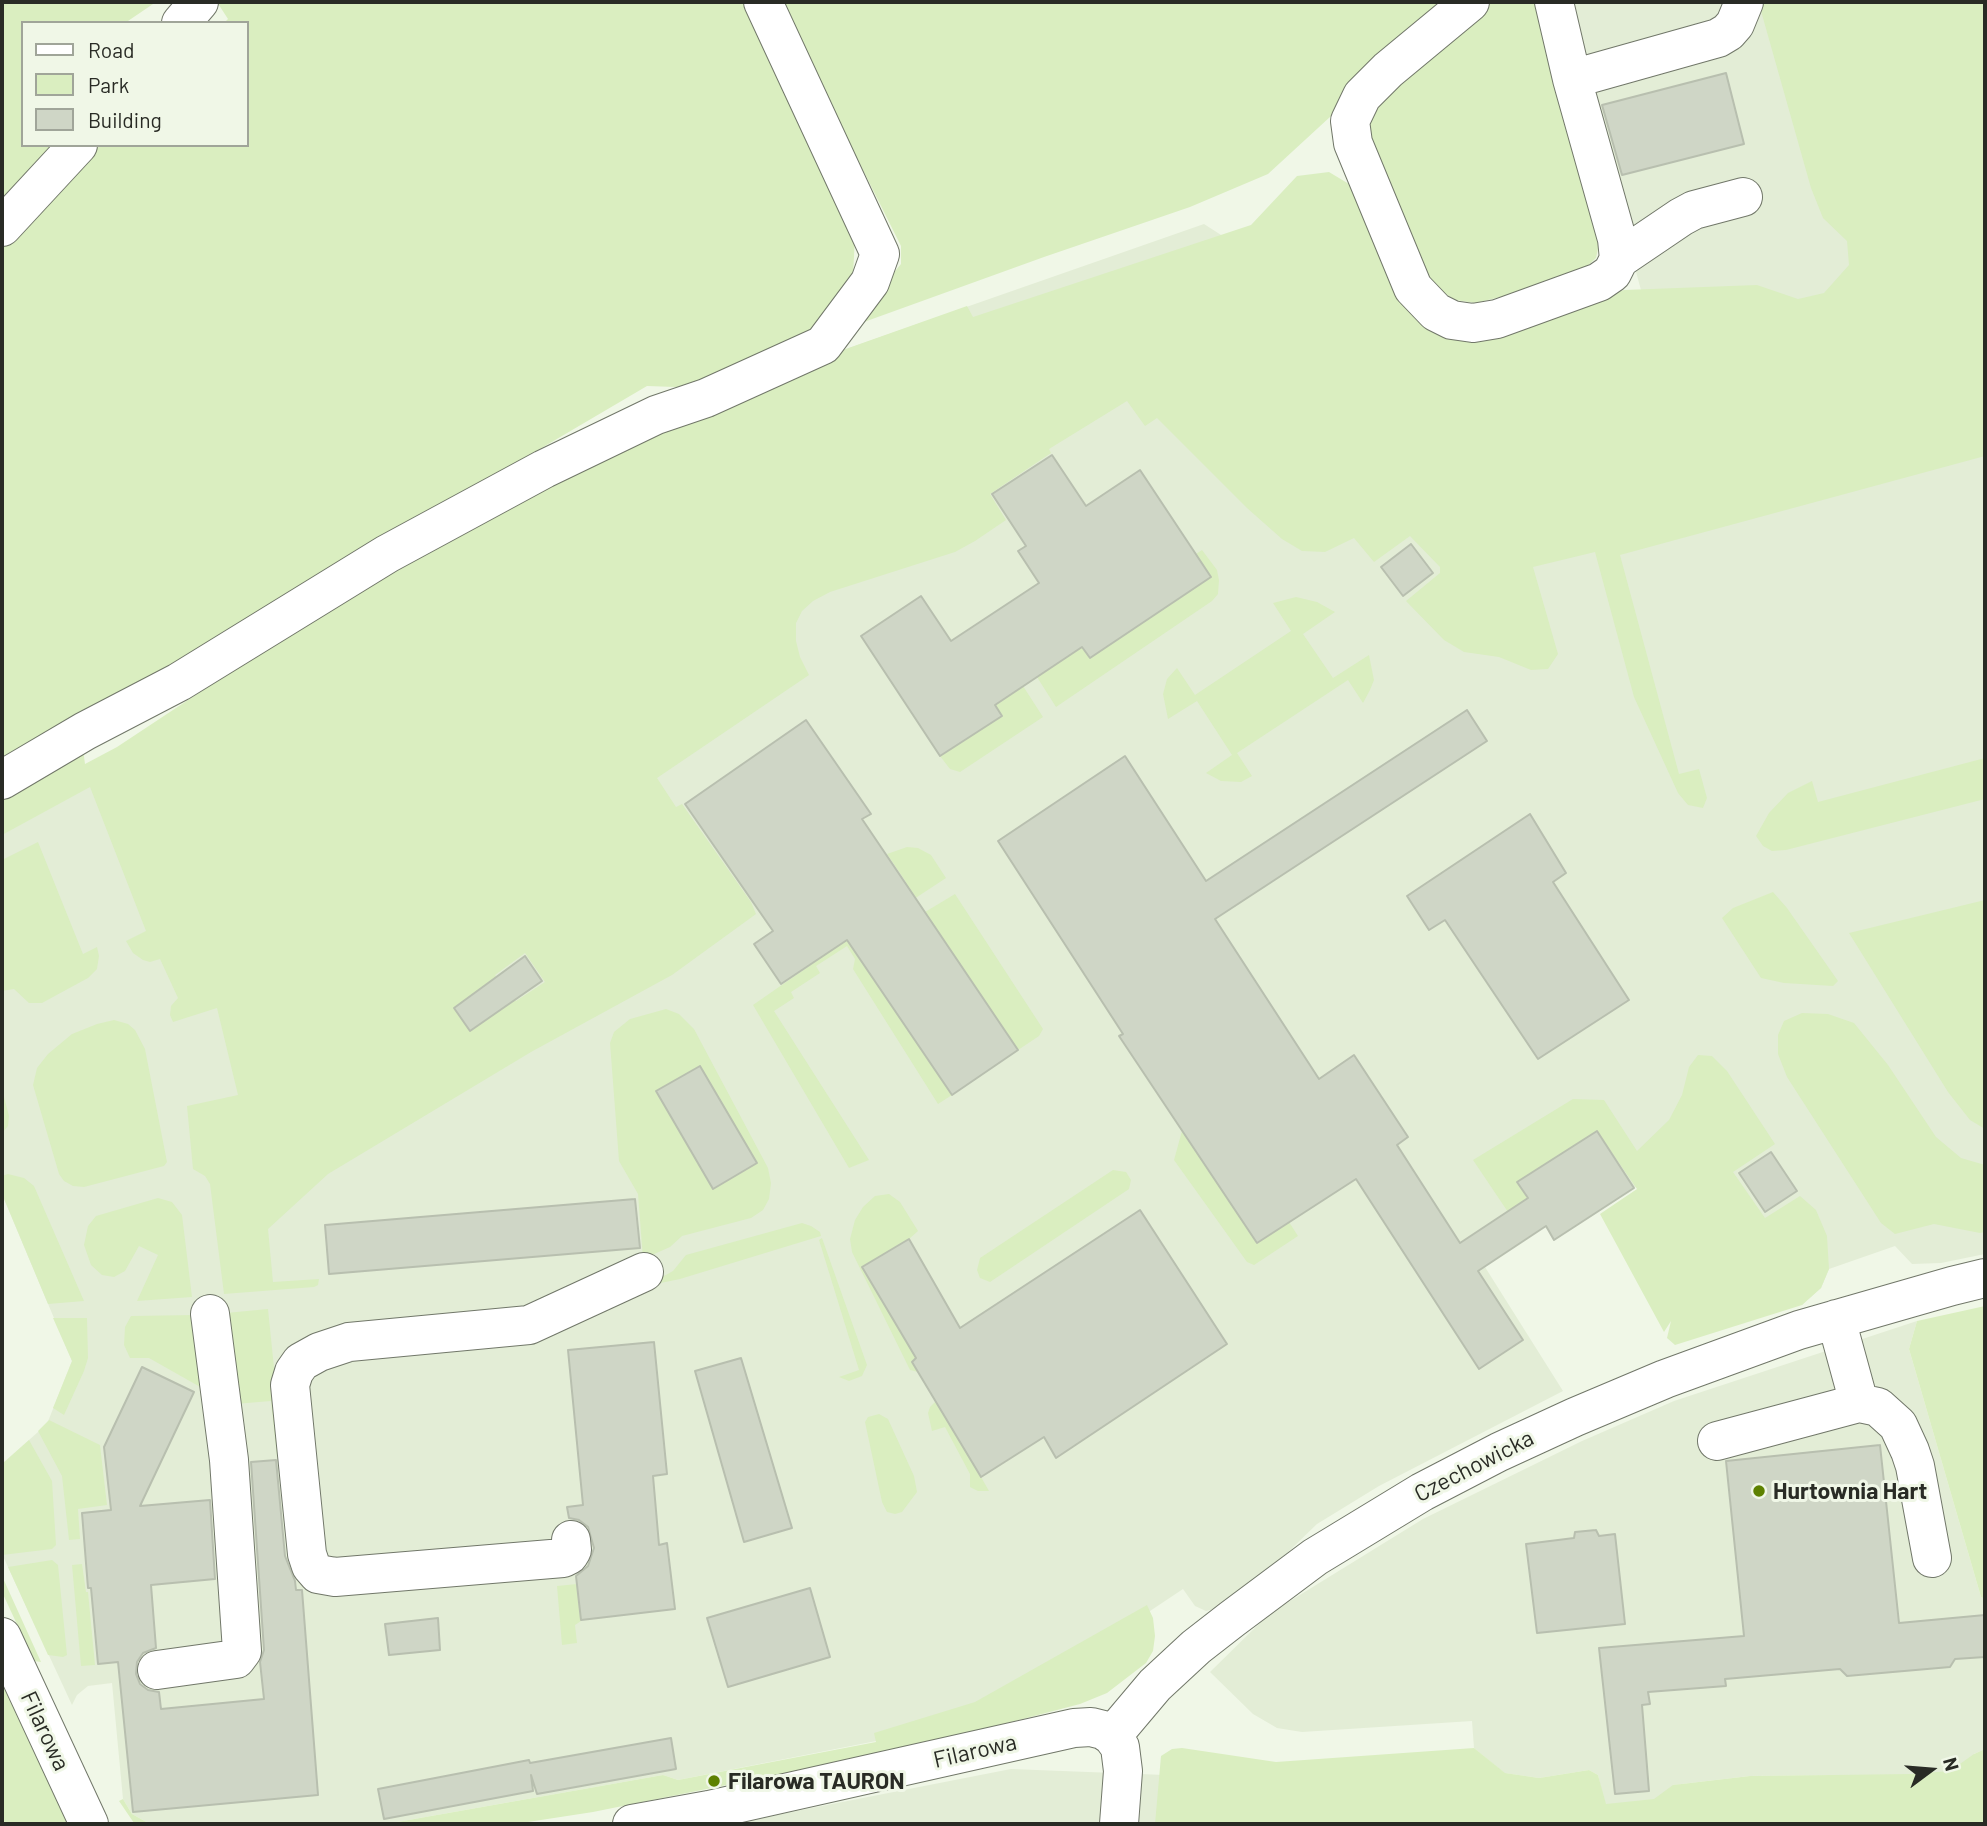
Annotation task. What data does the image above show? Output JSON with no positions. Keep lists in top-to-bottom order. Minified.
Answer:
{"streets":{"street":["Czechowicka","Filarowa"]},"crossings":[["Czechowicka","Filarowa"]],"places":["Hurtownia Hart","Filarowa TAURON"],"legend":["Road","Park","Building"],"north":"right"}
